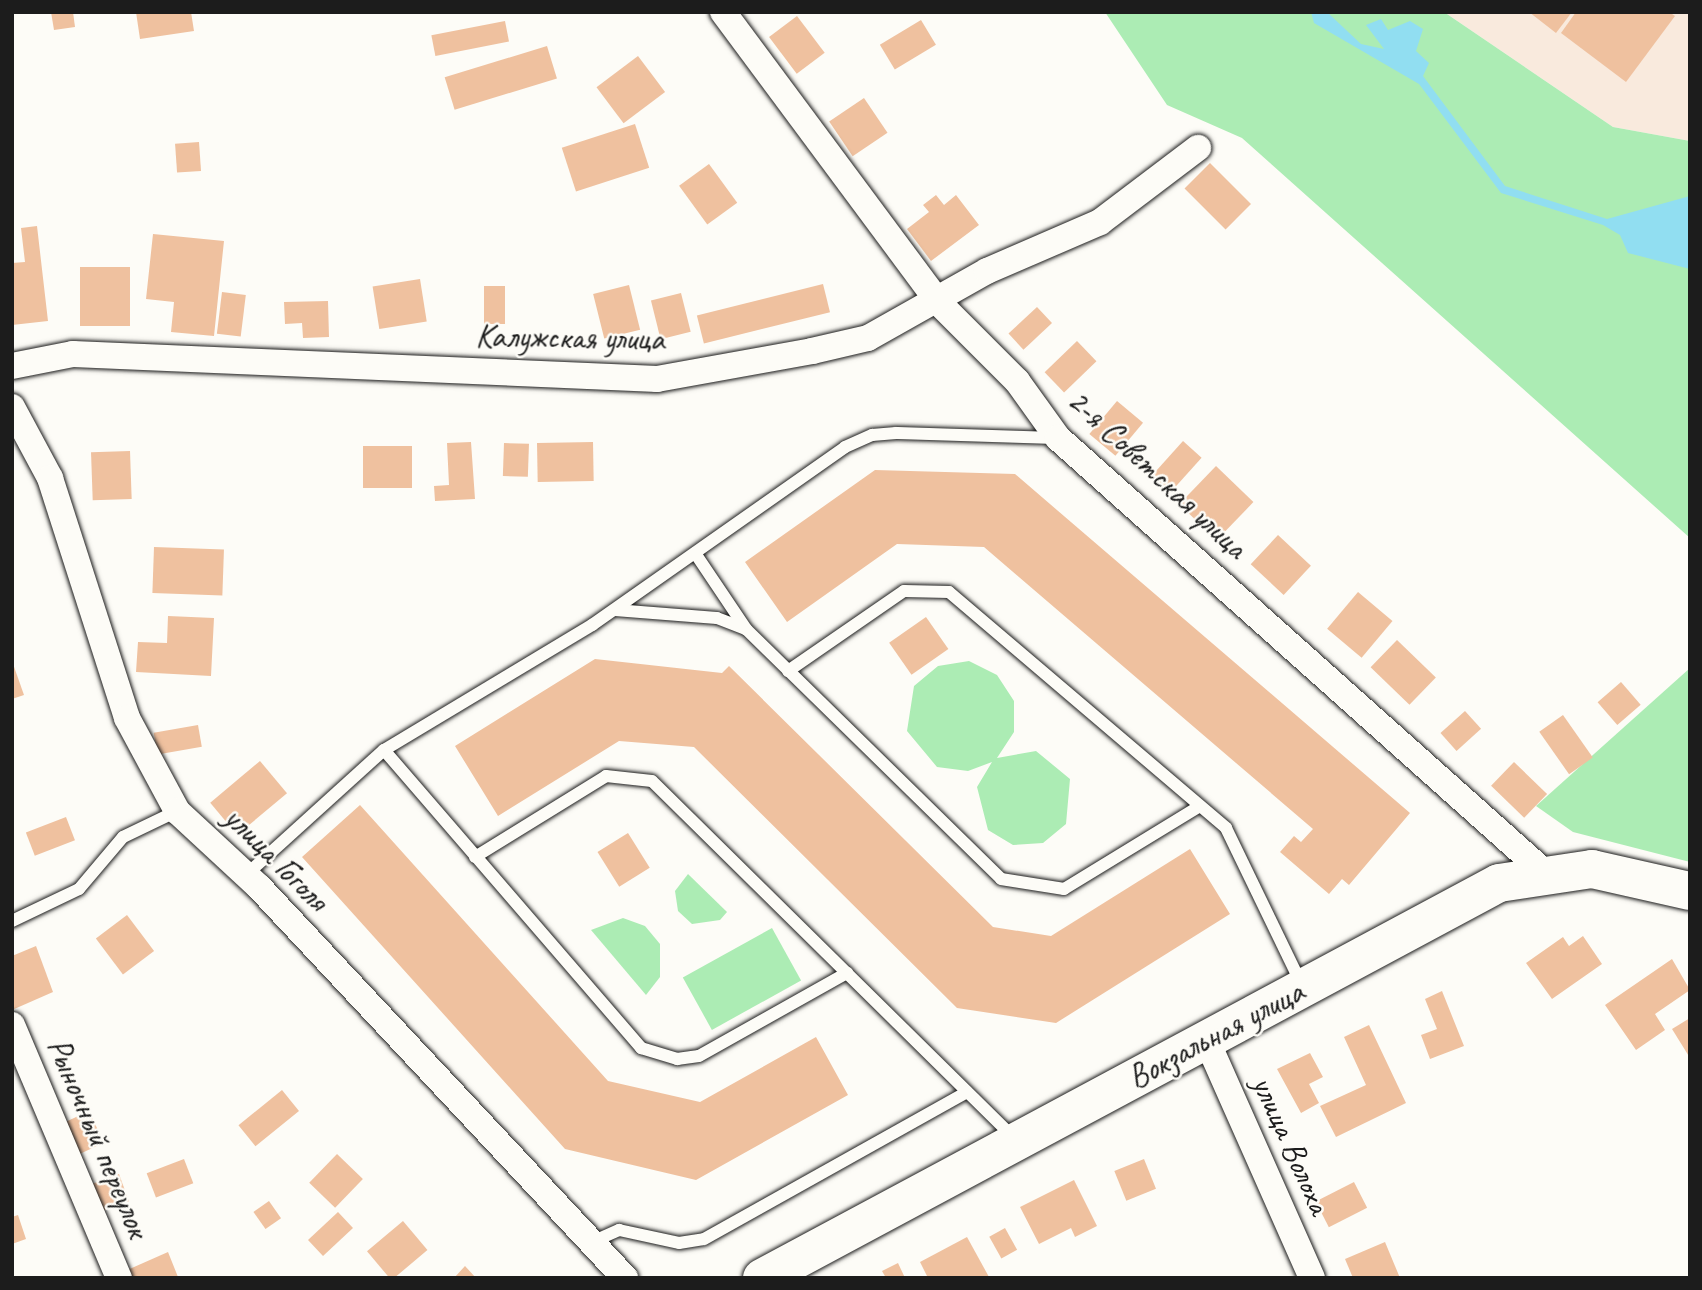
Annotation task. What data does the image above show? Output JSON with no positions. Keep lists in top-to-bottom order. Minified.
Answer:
{"streets":{"main road":["Вокзальная улица"],"street":["Калужская улица","2-я Советская улица","улица Гоголя","Рыночный переулок","улица Волоха"]},"crossings":[["Калужская улица","2-я Советская улица"],["2-я Советская улица","Вокзальная улица"],["Вокзальная улица","улица Волоха"]]}
